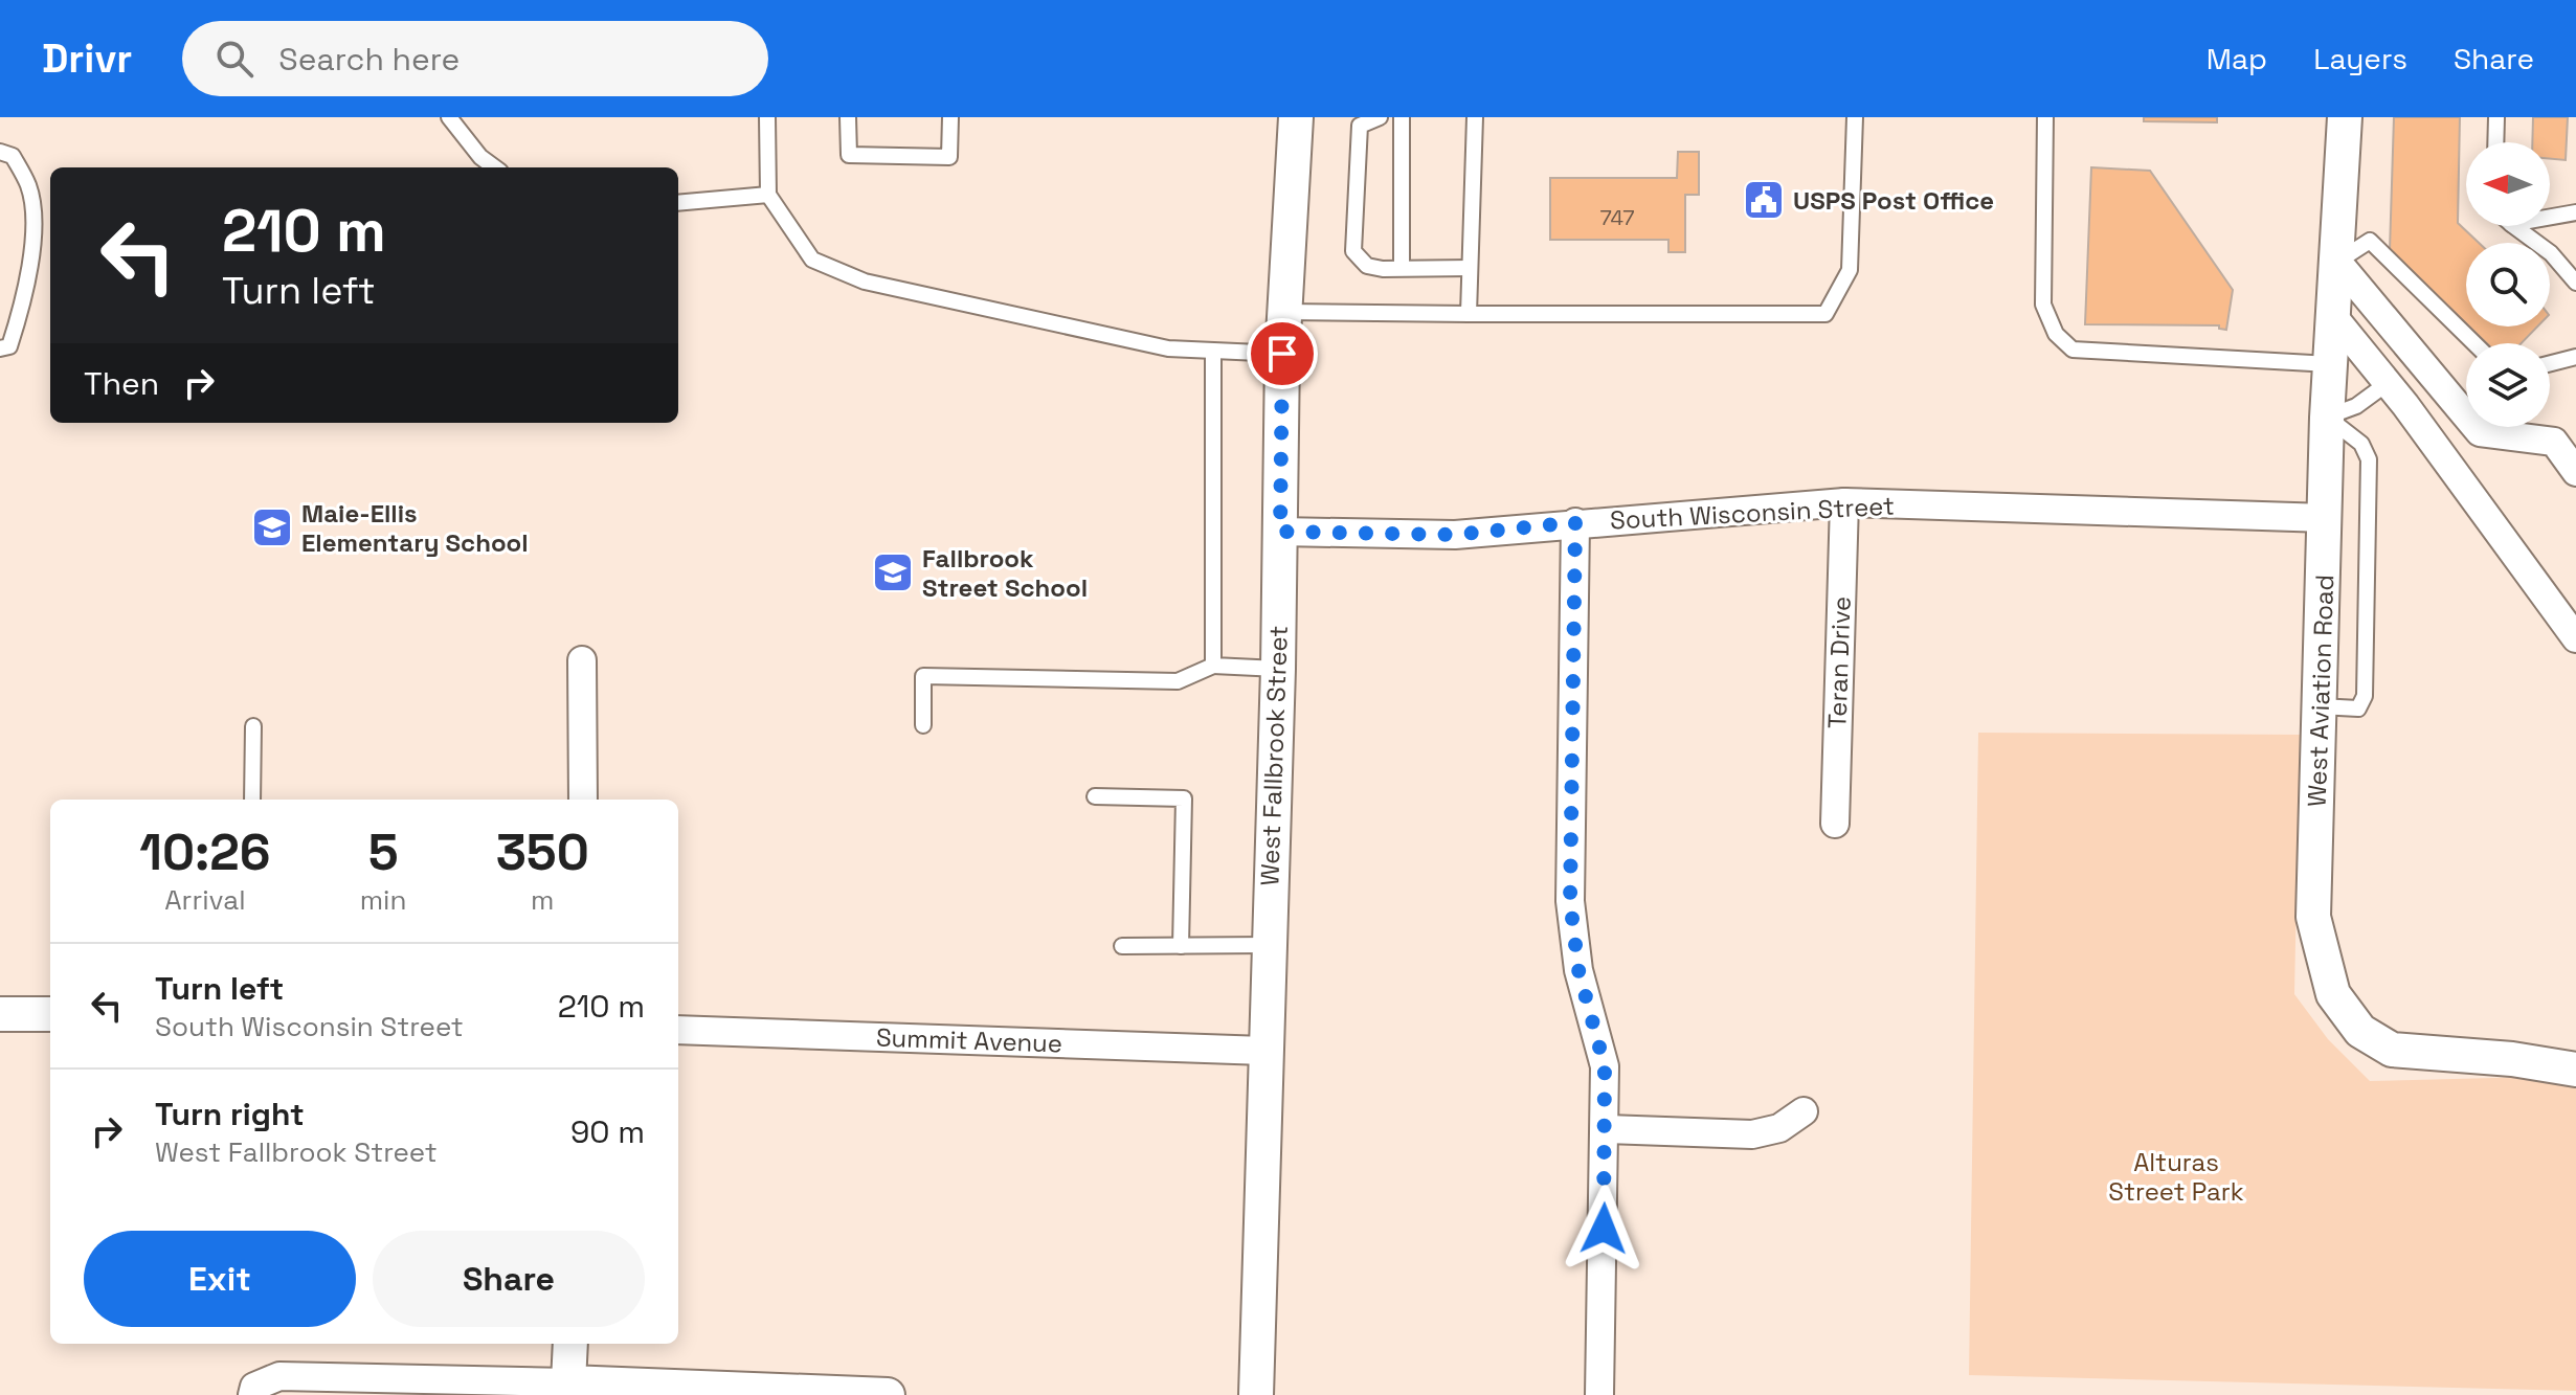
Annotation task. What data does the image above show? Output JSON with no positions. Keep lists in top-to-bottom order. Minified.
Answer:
{"streets":{"street":["South Wisconsin Street","Teran Drive","West Aviation Road","West Fallbrook Street","Summit Avenue"]},"crossings":[["South Wisconsin Street","Teran Drive"],["South Wisconsin Street","West Aviation Road"],["South Wisconsin Street","West Fallbrook Street"],["West Fallbrook Street","Summit Avenue"]],"parks":["Alturas Street Park"],"places":{"public building":["USPS Post Office"],"school or university":["Maie-Ellis Elementary School","Fallbrook Street School"]},"house_numbers":["747"],"north":"left","page":{"header":"Drivr","search":"Search here","nav":["Map","Layers","Share"],"turn":["210 m","Turn left"],"then":"Then","eta":["10:26","Arrival","5","min","350","m"],"list":[{"name":"Turn left","note":"South Wisconsin Street","value":"210 m"},{"name":"Turn right","note":"West Fallbrook Street","value":"90 m"}],"buttons":["Exit","Share"]}}
